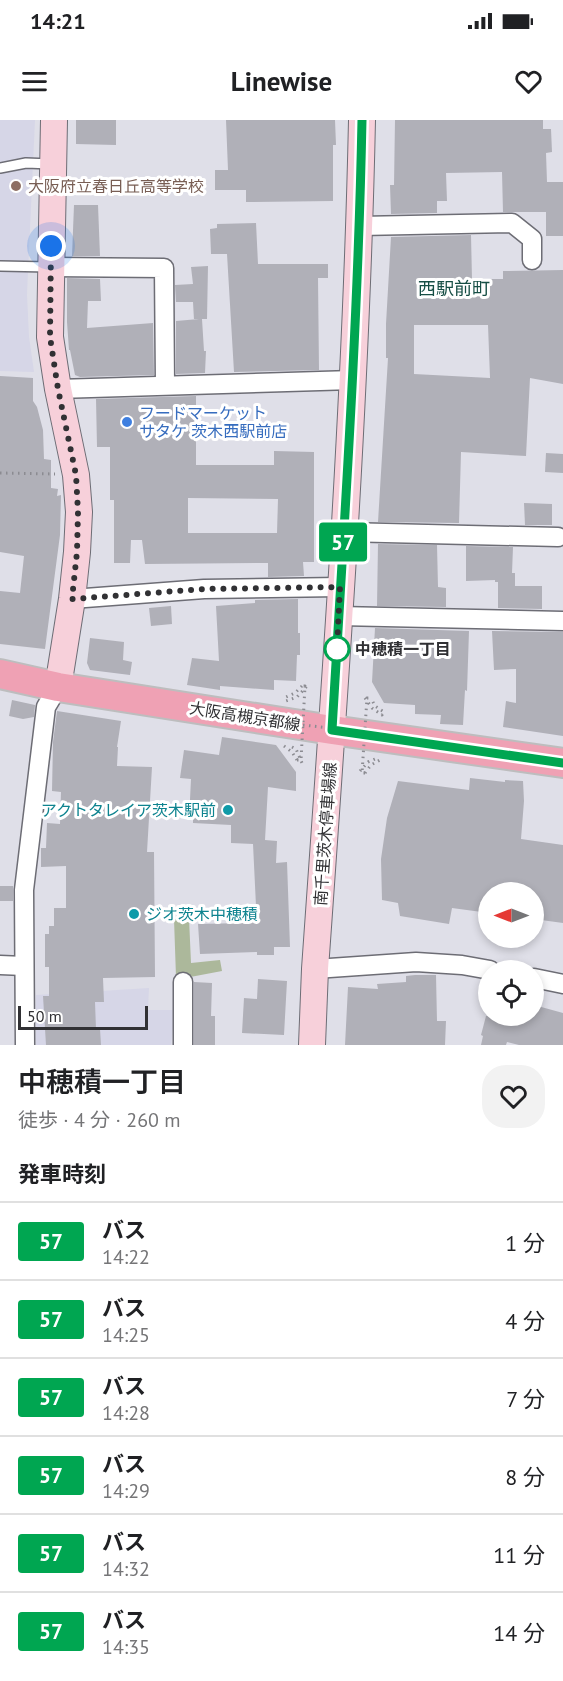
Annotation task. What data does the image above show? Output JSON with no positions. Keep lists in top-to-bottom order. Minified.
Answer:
{"streets":{"main road":["大阪高槻京都線","南千里茨木停車場線"]},"crossings":[["大阪高槻京都線","南千里茨木停車場線"]],"districts":["西駅前町"],"places":["大阪府立春日丘高等学校","フードマーケット サタケ 茨木西駅前店","中穂積一丁目","アクトタレイア茨木駅前","ジオ茨木中穂積"],"lines":["bus line 57"],"scale_bar":"50 m","north":"left","page":{"status":"14:21","header":"Linewise","on_map":"57","scale":"50 m","heading":[["中穂積一丁目","徒歩 · 4 分 · 260 m"],"発車時刻"],"list":[{"mark":"57","name":"バス","note":"14:22","value":"1 分"},{"mark":"57","name":"バス","note":"14:25","value":"4 分"},{"mark":"57","name":"バス","note":"14:28","value":"7 分"},{"mark":"57","name":"バス","note":"14:29","value":"8 分"},{"mark":"57","name":"バス","note":"14:32","value":"11 分"},{"mark":"57","name":"バス","note":"14:35","value":"14 分"}]}}
